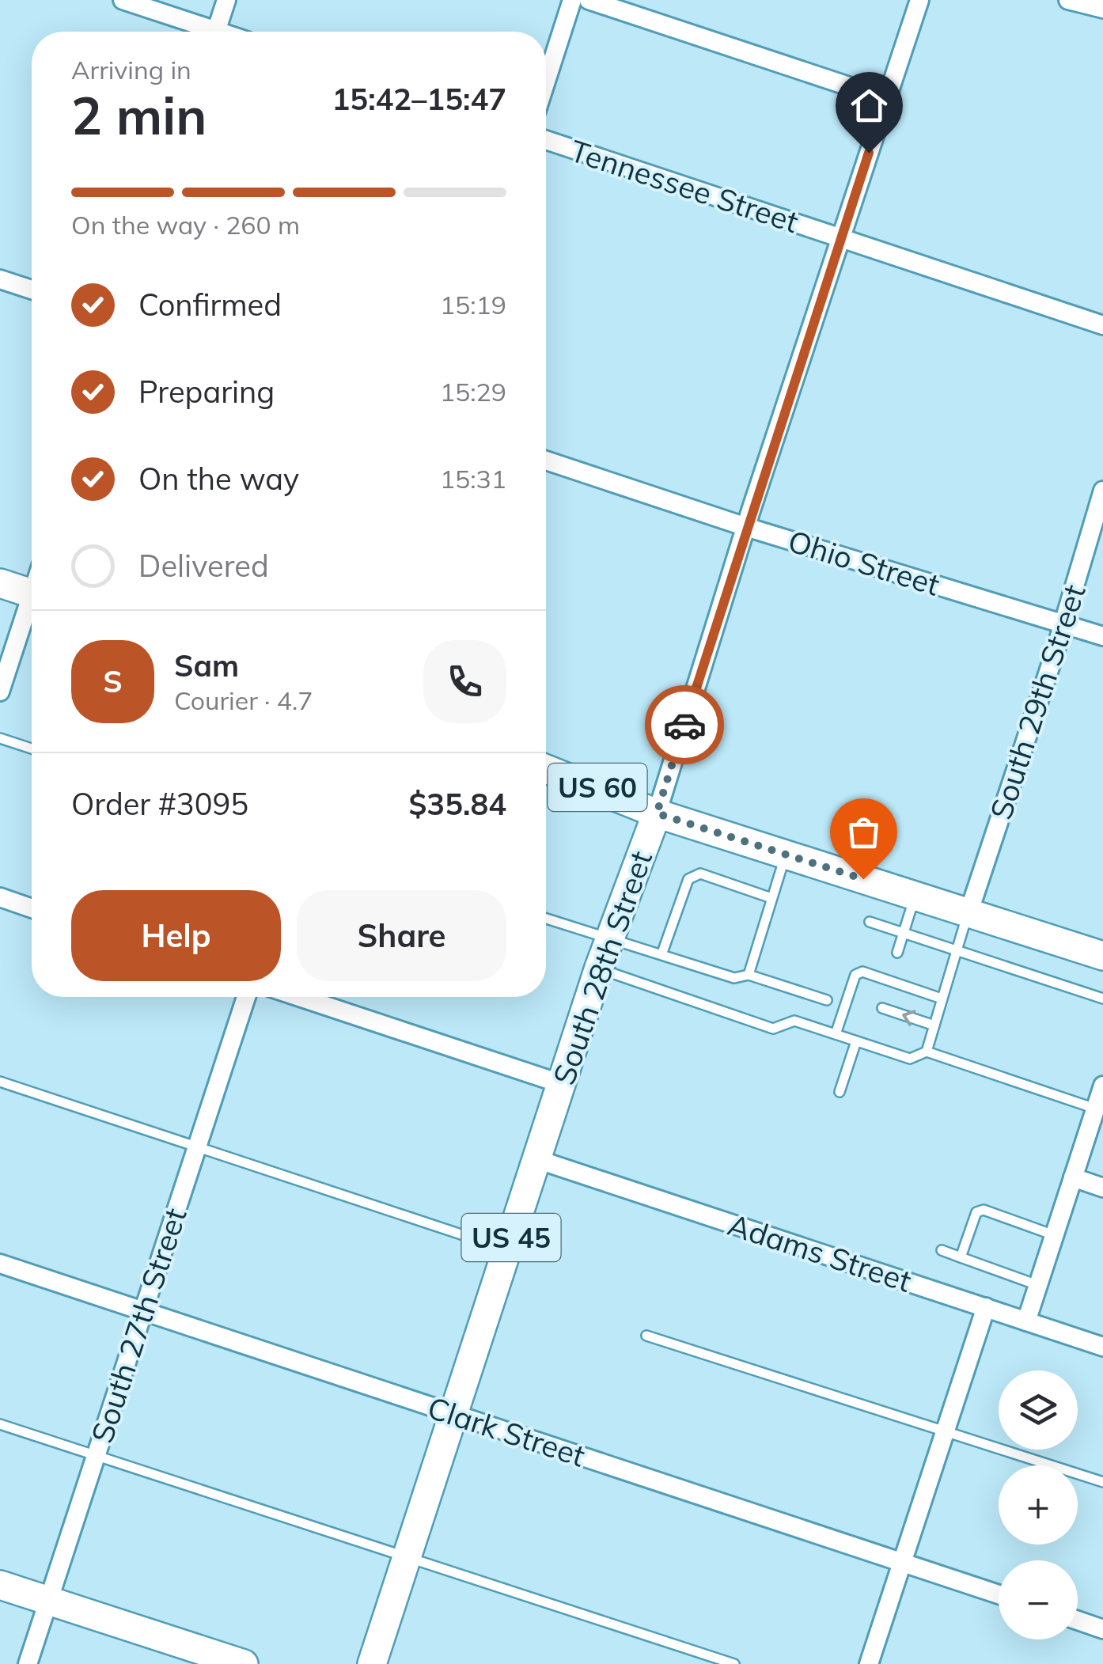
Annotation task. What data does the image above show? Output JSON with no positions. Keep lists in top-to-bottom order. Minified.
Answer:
{"streets":{"main road":["US 60","South 28th Street","US 45"],"street":["Tennessee Street","Ohio Street","South 29th Street","Adams Street","South 27th Street","Clark Street"]},"crossings":[["Tennessee Street","South 28th Street"],["Ohio Street","South 29th Street"],["Ohio Street","South 28th Street"],["US 60","South 28th Street"],["South 28th Street","Adams Street"],["South 28th Street","Clark Street"],["South 27th Street","Clark Street"]],"page":{"heading":["2 min","Arriving in","15:42–15:47"],"panel":["Sam","Courier · 4.7","Order #3095","$35.84"],"bar":"On the way · 260 m","list":[["Confirmed","15:19"],["Preparing","15:29"],["On the way","15:31"],"Delivered"],"round":"S","buttons":["Help","Share"],"map_buttons":["+","−"]}}
